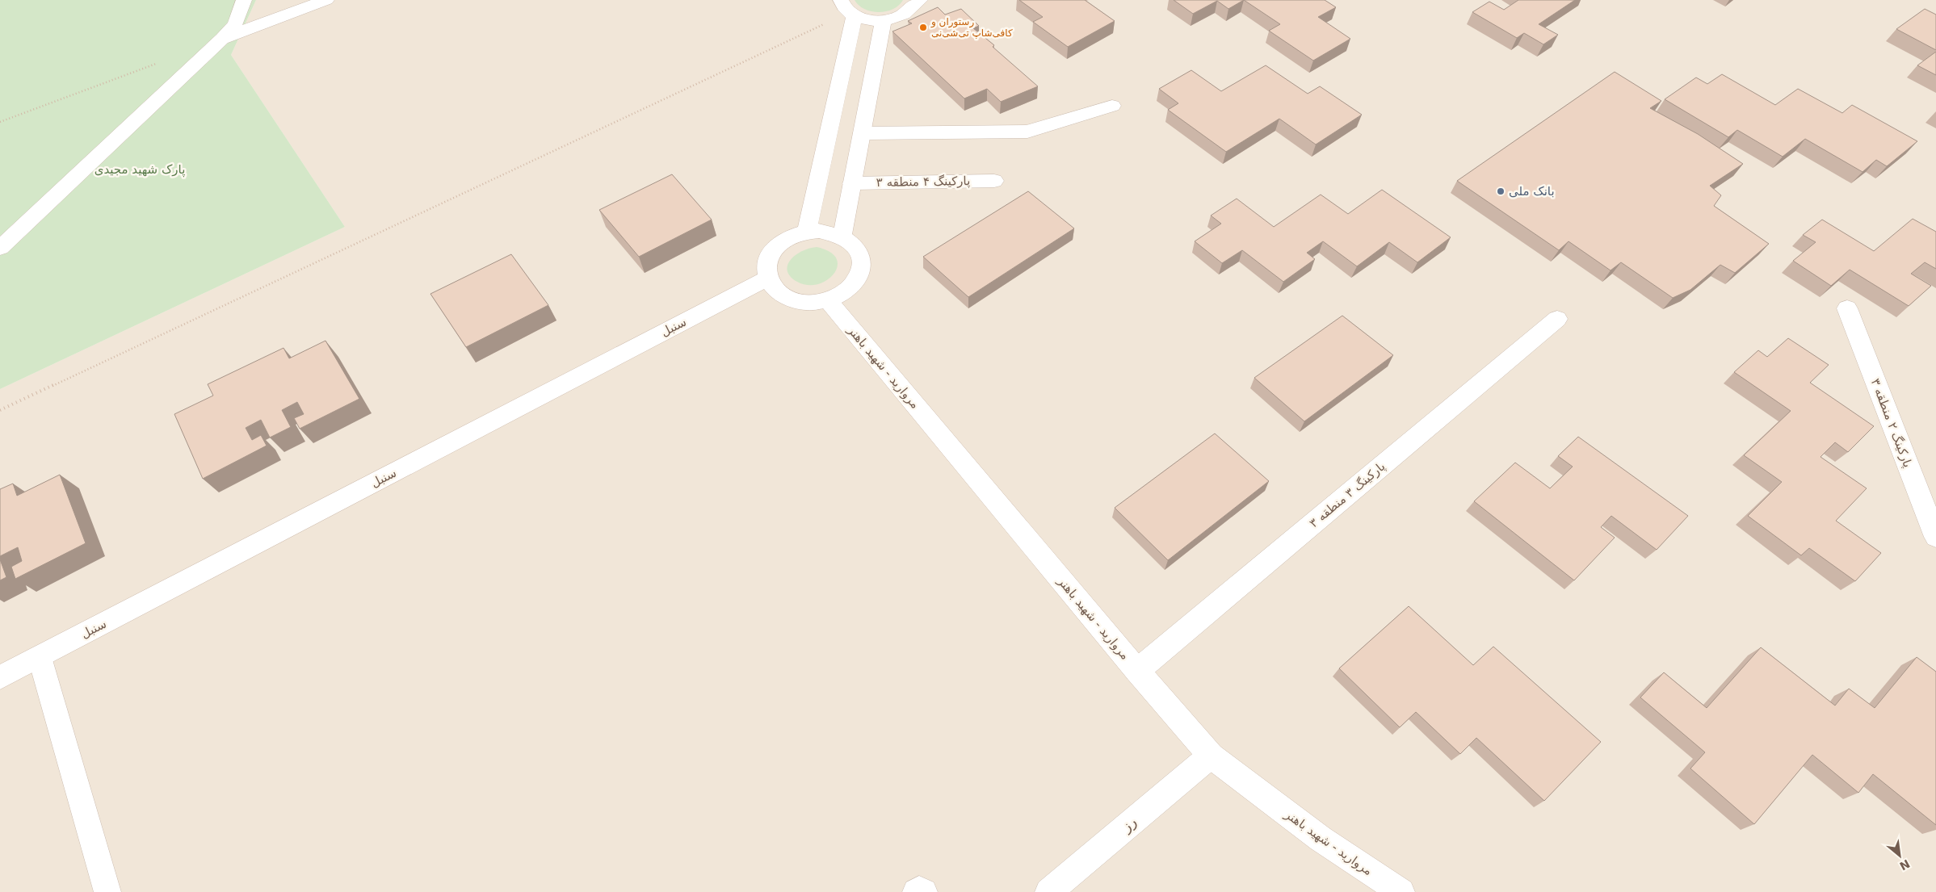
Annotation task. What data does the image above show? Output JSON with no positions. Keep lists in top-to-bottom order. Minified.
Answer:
{"streets":{"street":["پارکینگ ۴ منطقه ۳","سنبل","مروارید - شهید باهنر","پارکینگ ۲ منطقه ۳","پارکینگ ۳ منطقه ۳","رز"]},"crossings":[["سنبل","مروارید - شهید باهنر"],["مروارید - شهید باهنر","پارکینگ ۳ منطقه ۳"],["مروارید - شهید باهنر","رز"]],"parks":["پارک شهید مجیدی"],"places":["رستوران و کافی‌شاپ تی‌شی‌نی","بانک ملی"],"north":"bottom right"}
